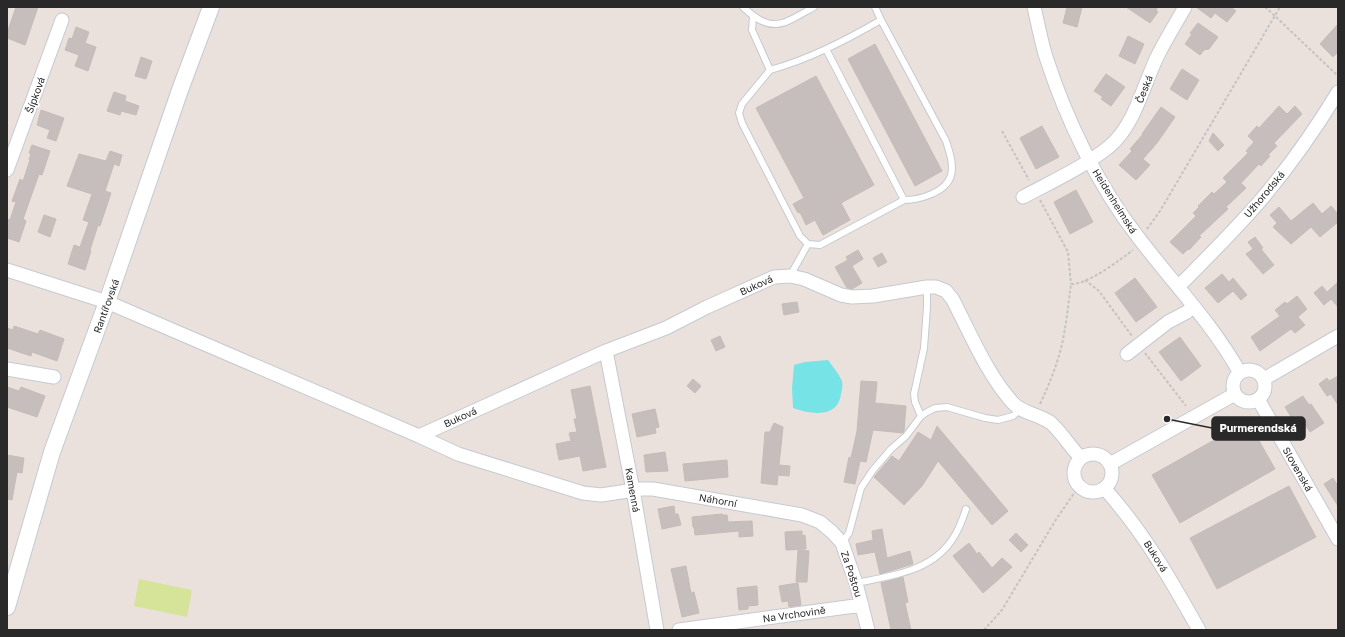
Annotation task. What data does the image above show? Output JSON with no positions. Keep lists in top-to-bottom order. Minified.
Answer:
{"streets":{"street":["Česká","Šípková","Užhorodská","Heidenheimská","Buková","Rantířovská","Slovenská","Kamenná","Náhorní","Za Poštou","Na Vrchovině"]},"crossings":[["Česká","Heidenheimská"],["Užhorodská","Heidenheimská"],["Heidenheimská","Slovenská"],["Buková","Kamenná"],["Buková","Náhorní"],["Rantířovská","Náhorní"],["Kamenná","Náhorní"],["Náhorní","Za Poštou"],["Za Poštou","Na Vrchovině"]],"places":["Purmerendská"]}
